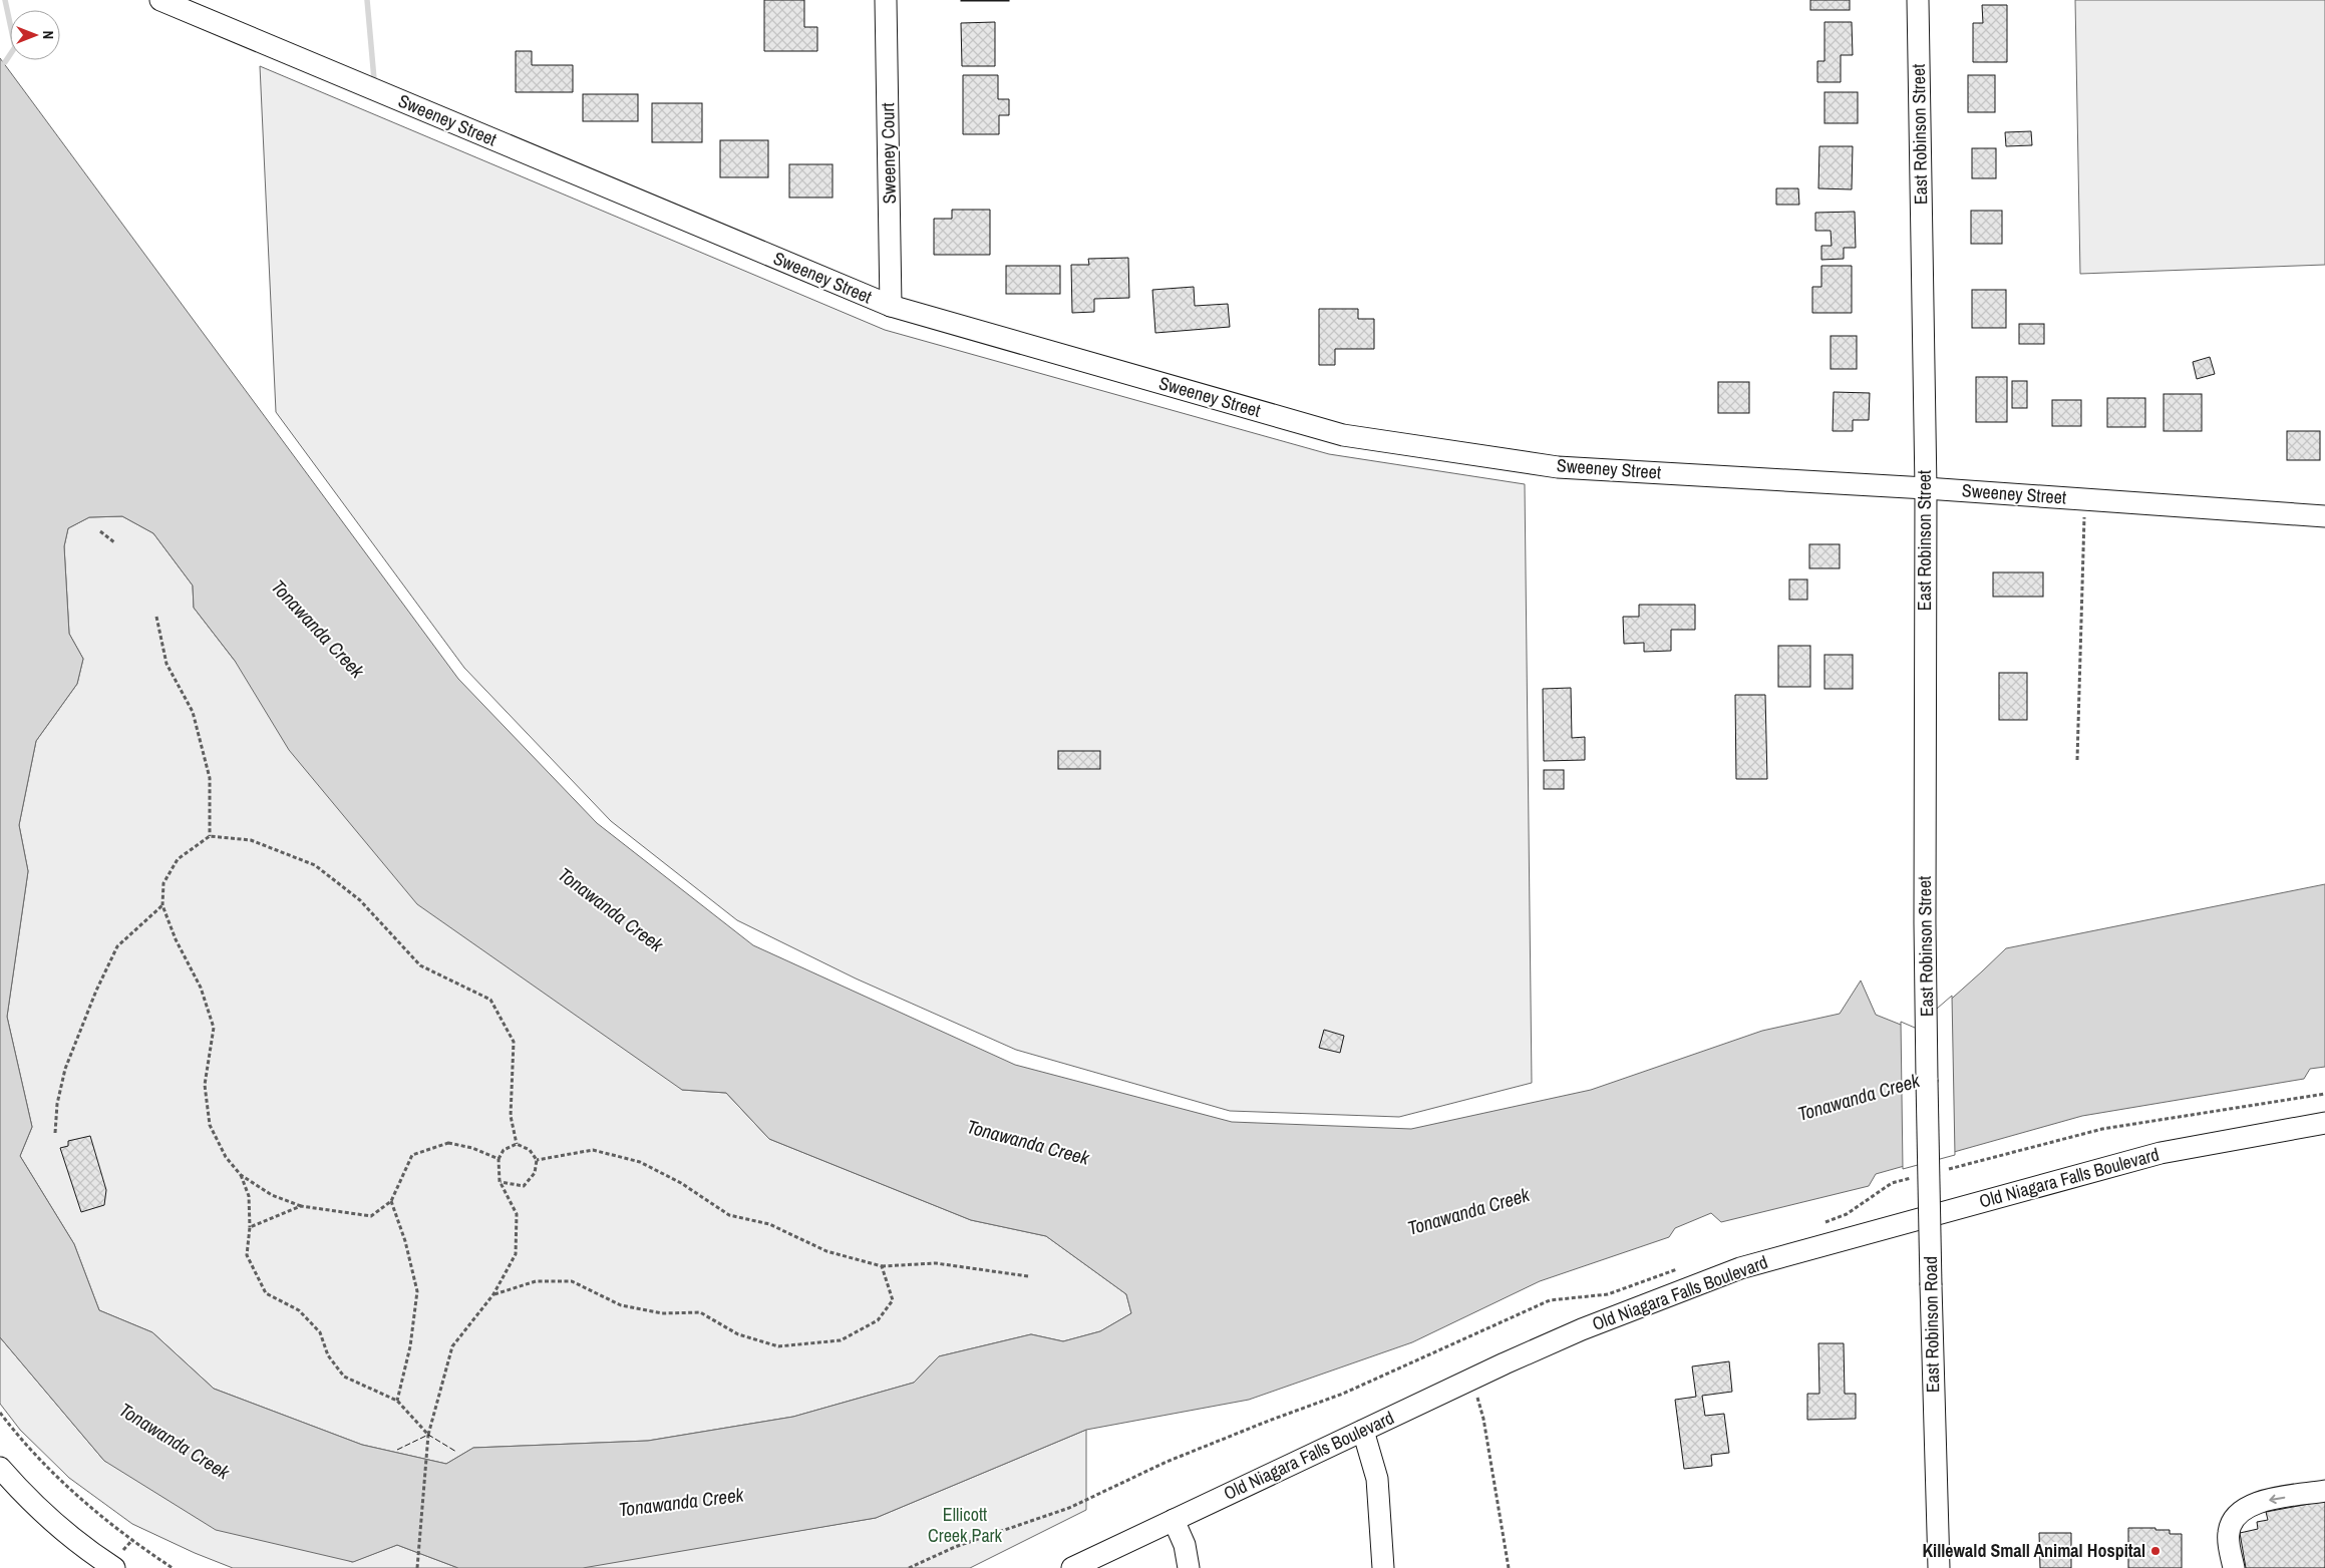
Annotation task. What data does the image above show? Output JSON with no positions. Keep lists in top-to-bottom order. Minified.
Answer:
{"streets":{"street":["Sweeney Street","East Robinson Street","Sweeney Court","Old Niagara Falls Boulevard","East Robinson Road"]},"crossings":[["Sweeney Street","East Robinson Street"],["Sweeney Street","Sweeney Court"],["East Robinson Street","East Robinson Road"]],"water":["Tonawanda Creek"],"parks":["Ellicott Creek Park"],"places":["Killewald Small Animal Hospital"],"north":"right"}
